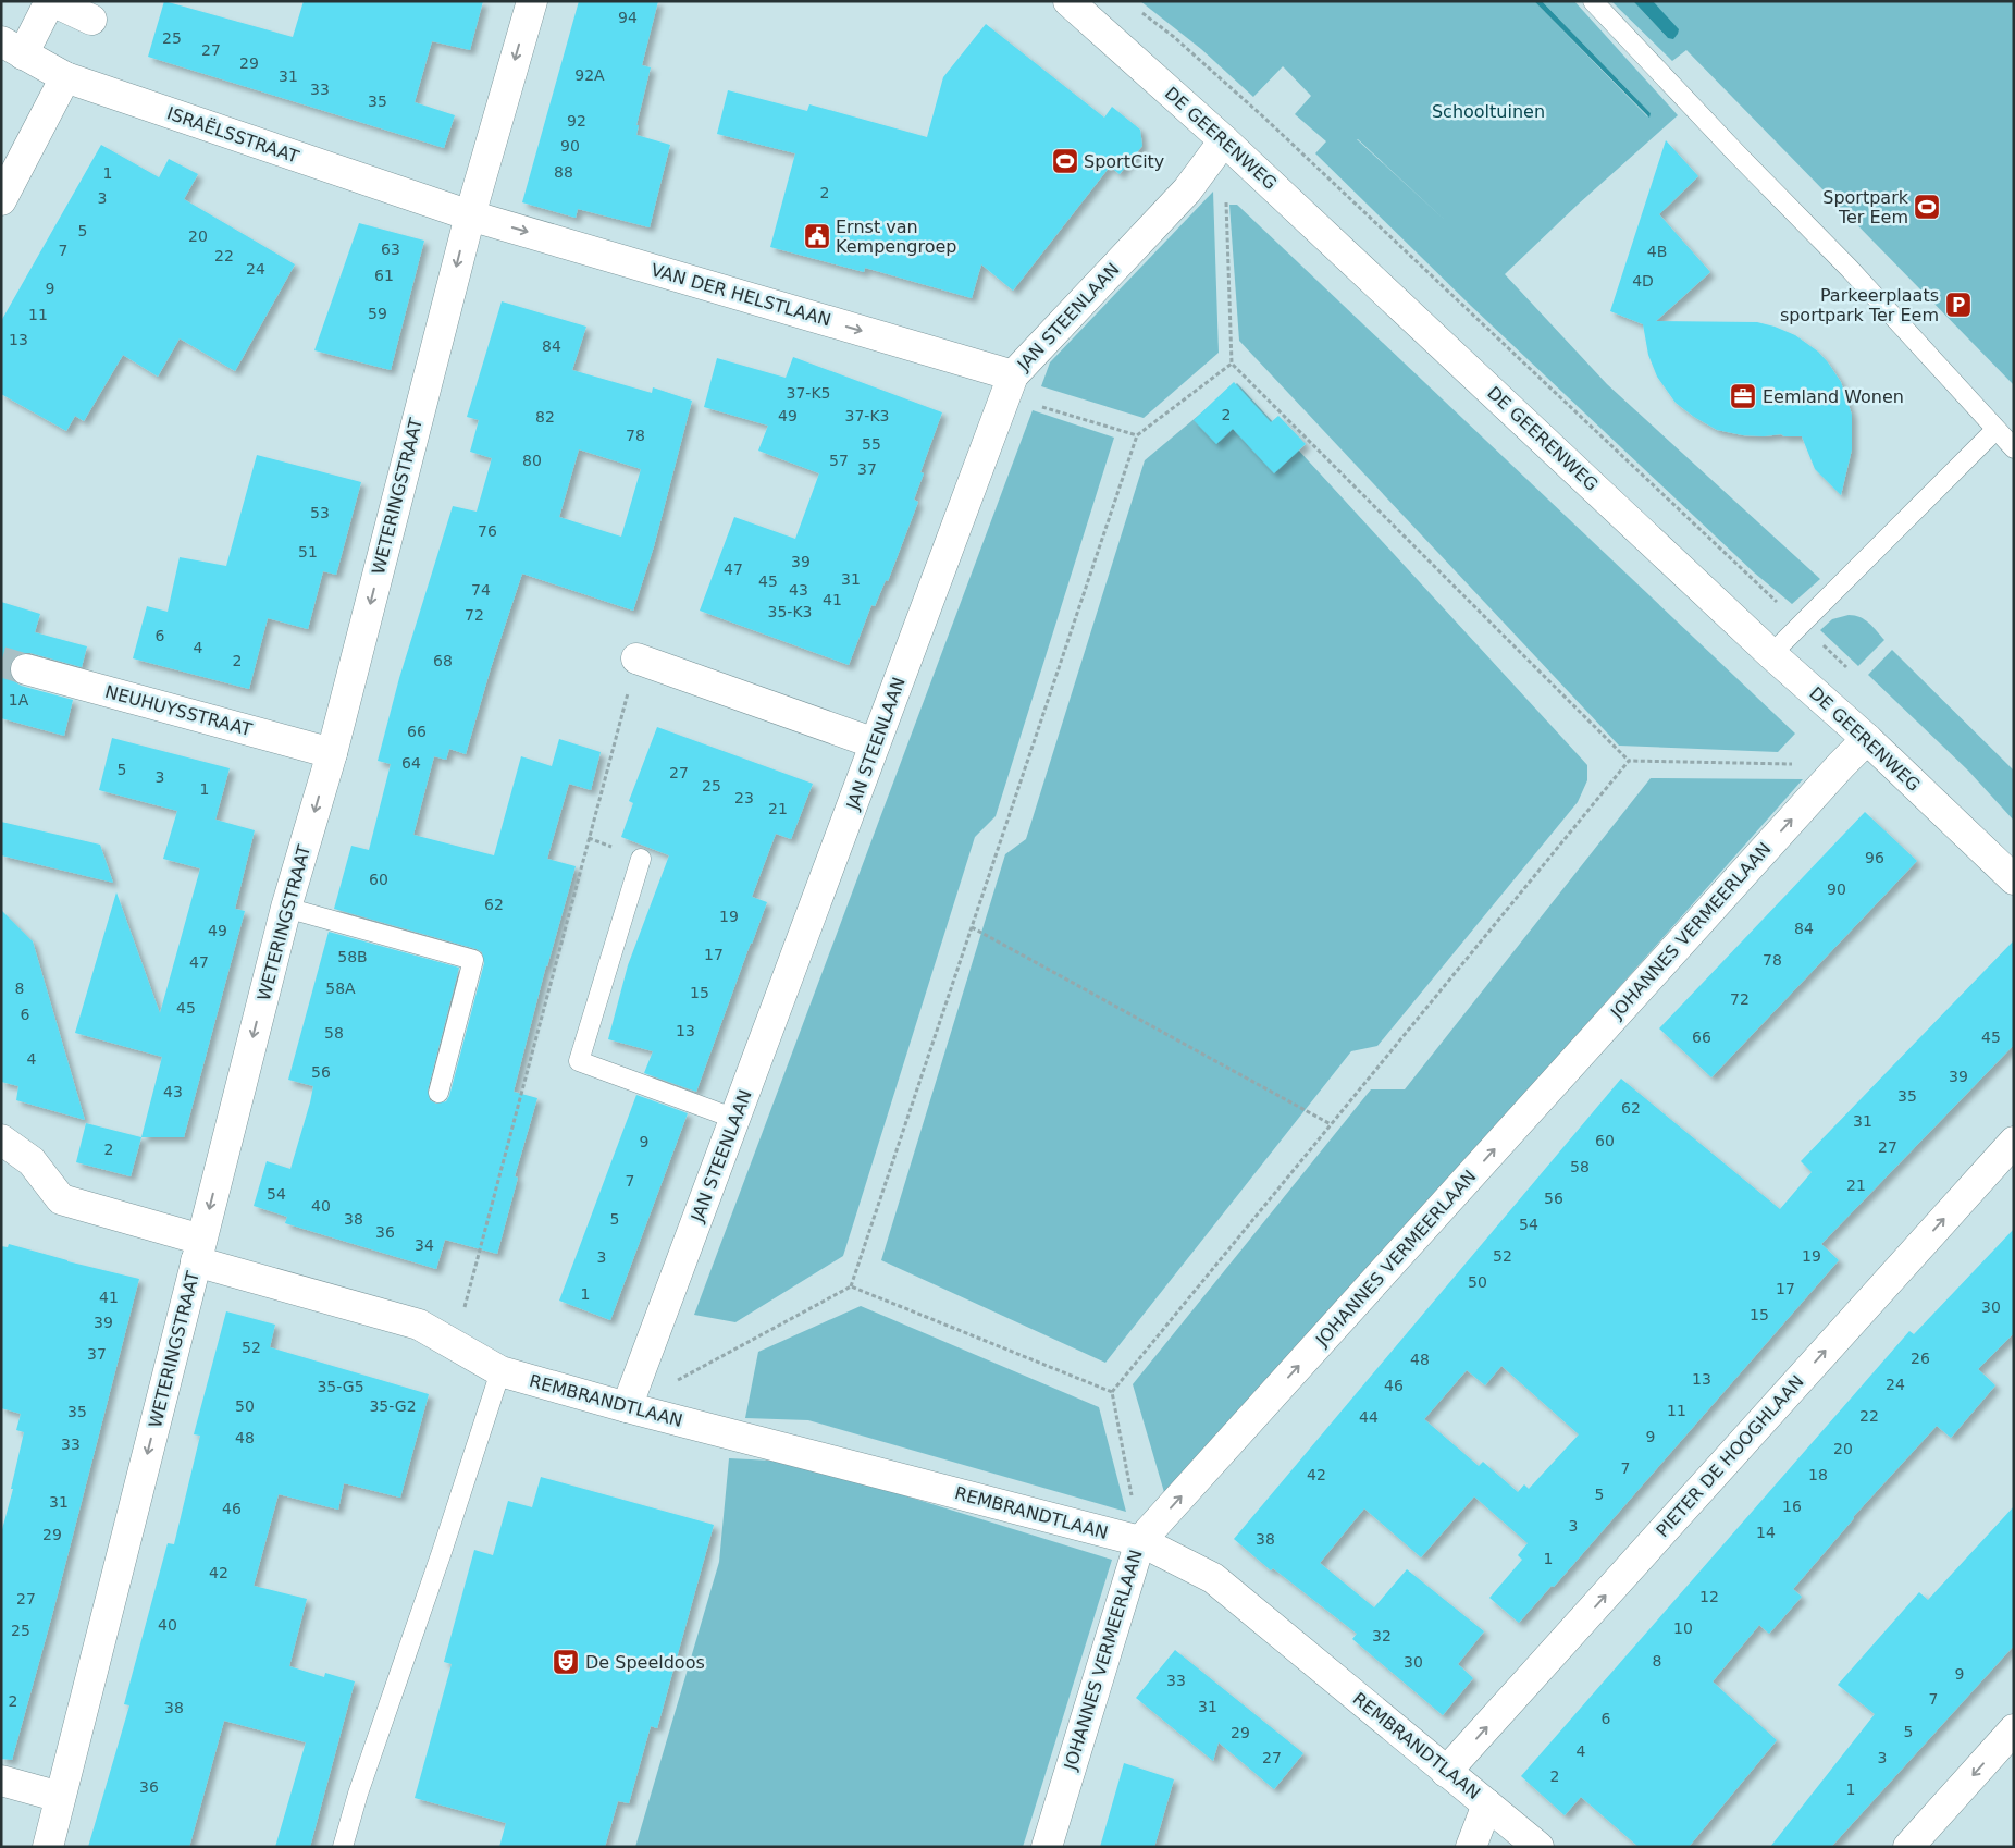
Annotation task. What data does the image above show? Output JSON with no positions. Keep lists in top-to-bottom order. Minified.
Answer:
{"streets":{"street":["ISRAËLSSTRAAT","DE GEERENWEG","VAN DER HELSTLAAN","JAN STEENLAAN","WETERINGSTRAAT","NEUHUYSSTRAAT","JOHANNES VERMEERLAAN","REMBRANDTLAAN","PIETER DE HOOGHLAAN"]},"crossings":[["ISRAËLSSTRAAT","VAN DER HELSTLAAN"],["ISRAËLSSTRAAT","WETERINGSTRAAT"],["DE GEERENWEG","JAN STEENLAAN"],["DE GEERENWEG","JOHANNES VERMEERLAAN"],["VAN DER HELSTLAAN","JAN STEENLAAN"],["VAN DER HELSTLAAN","WETERINGSTRAAT"],["JAN STEENLAAN","REMBRANDTLAAN"],["WETERINGSTRAAT","NEUHUYSSTRAAT"],["WETERINGSTRAAT","REMBRANDTLAAN"],["JOHANNES VERMEERLAAN","REMBRANDTLAAN"],["REMBRANDTLAAN","PIETER DE HOOGHLAAN"]],"one_way":["VAN DER HELSTLAAN","WETERINGSTRAAT","JOHANNES VERMEERLAAN","PIETER DE HOOGHLAAN"],"parks":["Schooltuinen"],"places":{"sports":["SportCity","Sportpark Ter Eem"],"public building":["Ernst van Kempengroep"],"parking":["Parkeerplaats sportpark Ter Eem"],"office":["Eemland Wonen"],"theatre":["De Speeldoos"]},"house_numbers":["94","25","27","29","92A","31","33","35","92","90","88","1","2","3","5","20","63","7","4B","22","24","61","4D","9","59","11","13","84","37-K5","2","49","37-K3","82","78","55","80","57","37","53","76","51","39","47","31","45","74","43","41","35-K3","72","6","4","2","68","1A","66","64","5","27","3","25","1","23","21","96","60","90","62","19","84","49","17","58B","78","47","8","58A","15","72","45","6","13","58","66","45","4","56","39","43","35","62","31","60","9","27","2","58","7","21","54","56","40","38","5","54","36","34","52","19","3","50","17","1","41","30","15","39","52","37","26","48","13","24","46","35-G5","50","35-G2","11","35","22","44","9","48","33","20","7","42","18","5","31","16","46","3","14","29","38","1","42","12","27","40","10","25","32","8","30","9","33","7","2","31","38","6","5","29","4","27","3","2","36","1"]}
